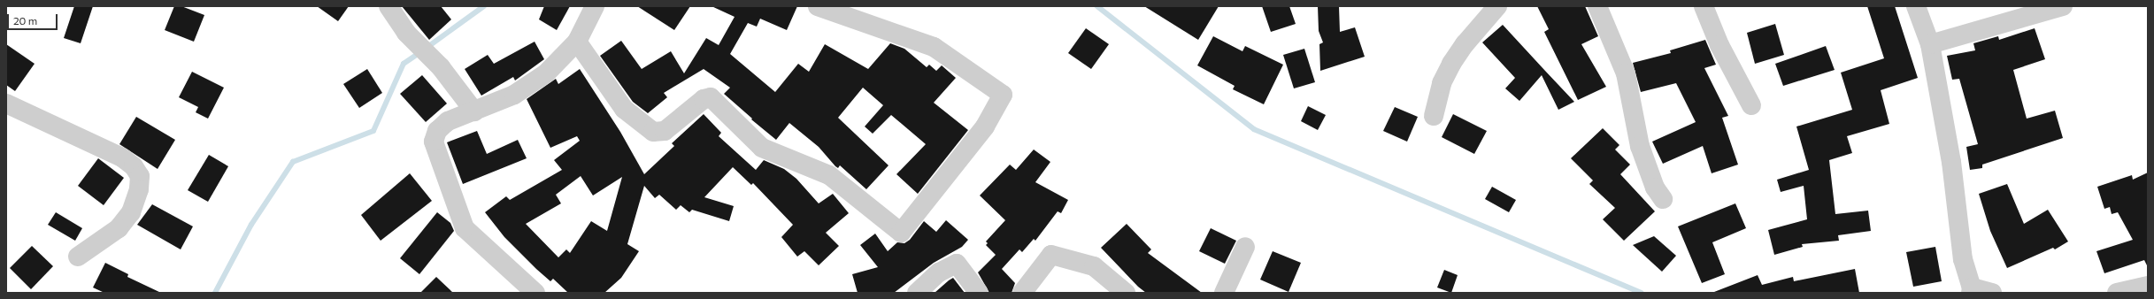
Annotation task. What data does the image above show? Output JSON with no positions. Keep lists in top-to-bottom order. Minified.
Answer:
{"scale_bar":"20 m"}
